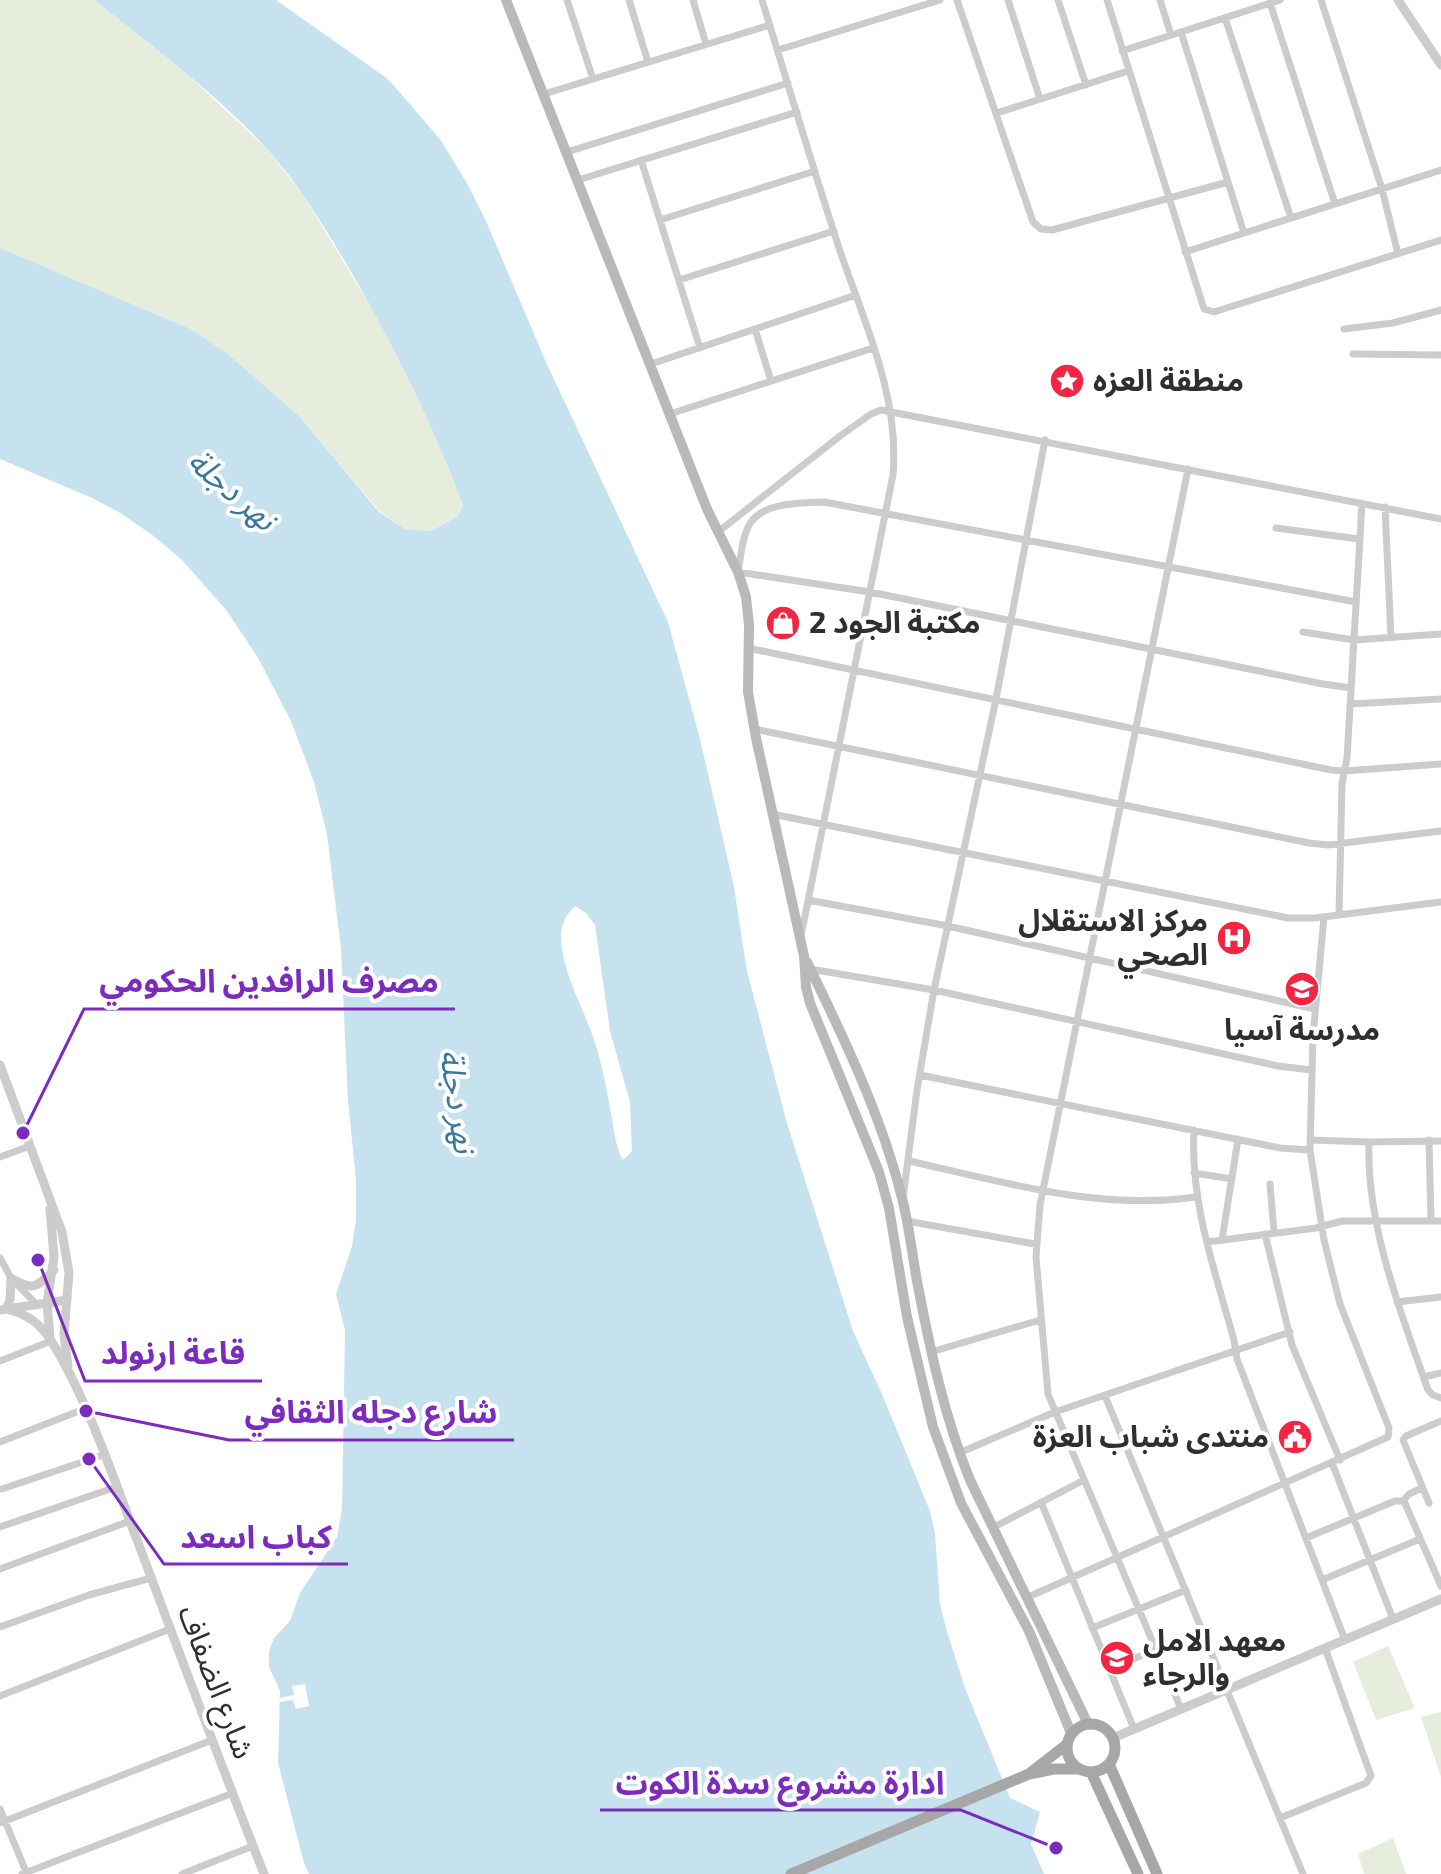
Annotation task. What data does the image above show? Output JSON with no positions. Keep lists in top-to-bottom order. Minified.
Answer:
{"streets":{"street":["شارع الضفاف"]},"water":["نهر دجلة"],"places":{"place":["منطقة العزه"],"shop":["مكتبة الجود 2"],"hospital":["مركز الاستقلال الصحي"],"school or university":["مدرسة آسيا","معهد الامل والرجاء"],"other":["مصرف الرافدين الحكومي","قاعة ارنولد","شارع دجله الثقافي","كباب اسعد","ادارة مشروع سدة الكوت"],"public building":["منتدى شباب العزة"]}}
